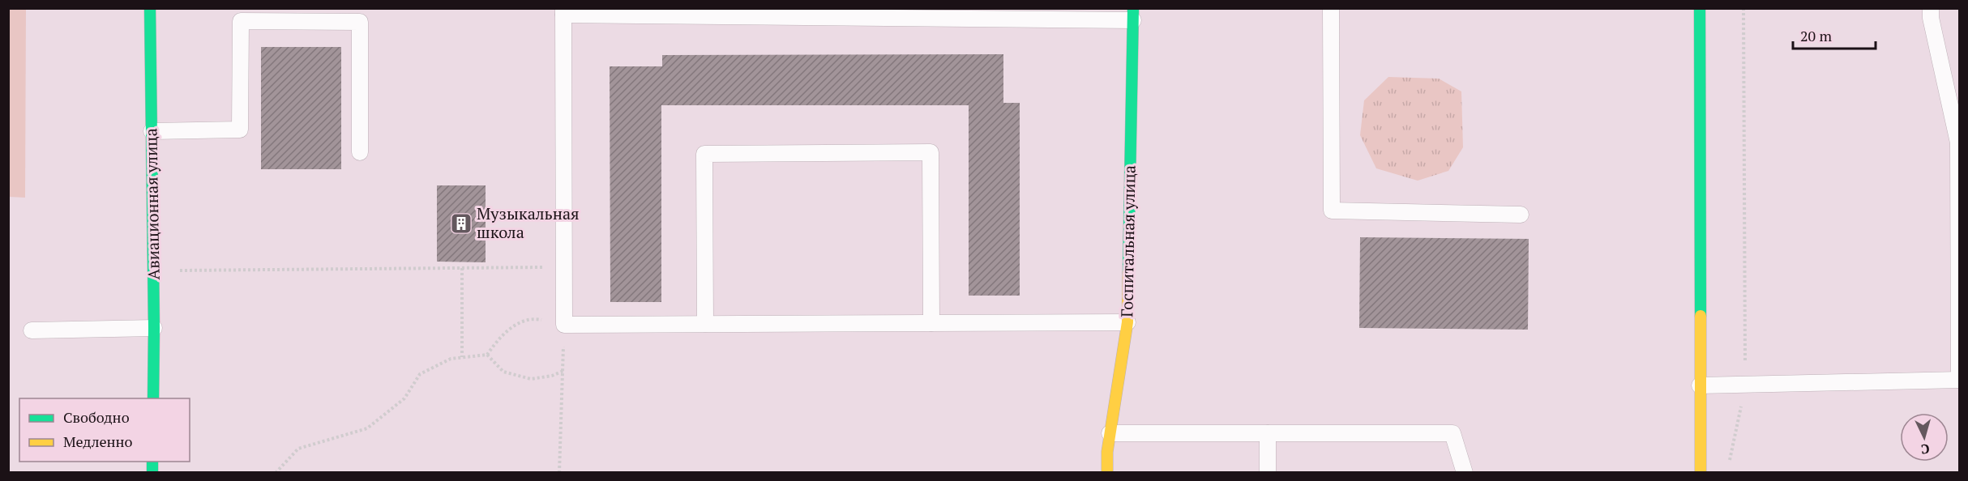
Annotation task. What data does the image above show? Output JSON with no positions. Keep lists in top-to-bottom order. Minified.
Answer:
{"streets":{"street":["Авиационная улица","Госпитальная улица"]},"places":{"building":["Музыкальная школа"]},"legend":["Свободно","Медленно"],"scale_bar":"20 m","north":"bottom"}
